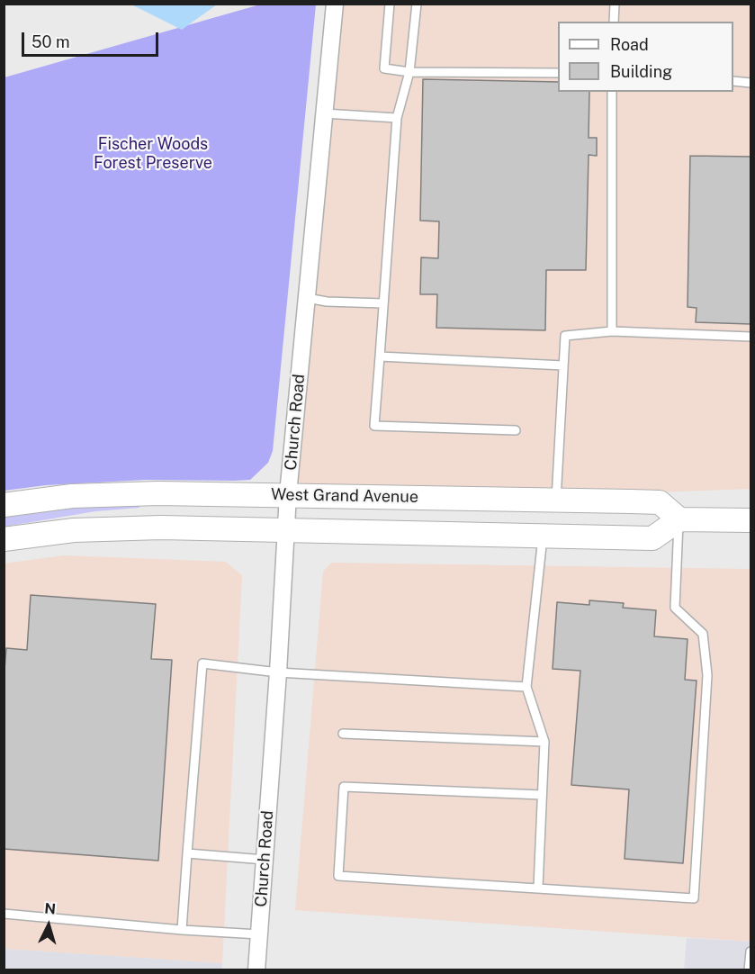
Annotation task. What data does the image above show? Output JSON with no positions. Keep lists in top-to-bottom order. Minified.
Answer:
{"streets":{"main road":["West Grand Avenue"],"street":["Church Road"]},"crossings":[["Church Road","West Grand Avenue"]],"parks":["Fischer Woods Forest Preserve"],"legend":["Road","Building"],"scale_bar":"50 m","north":"top"}
